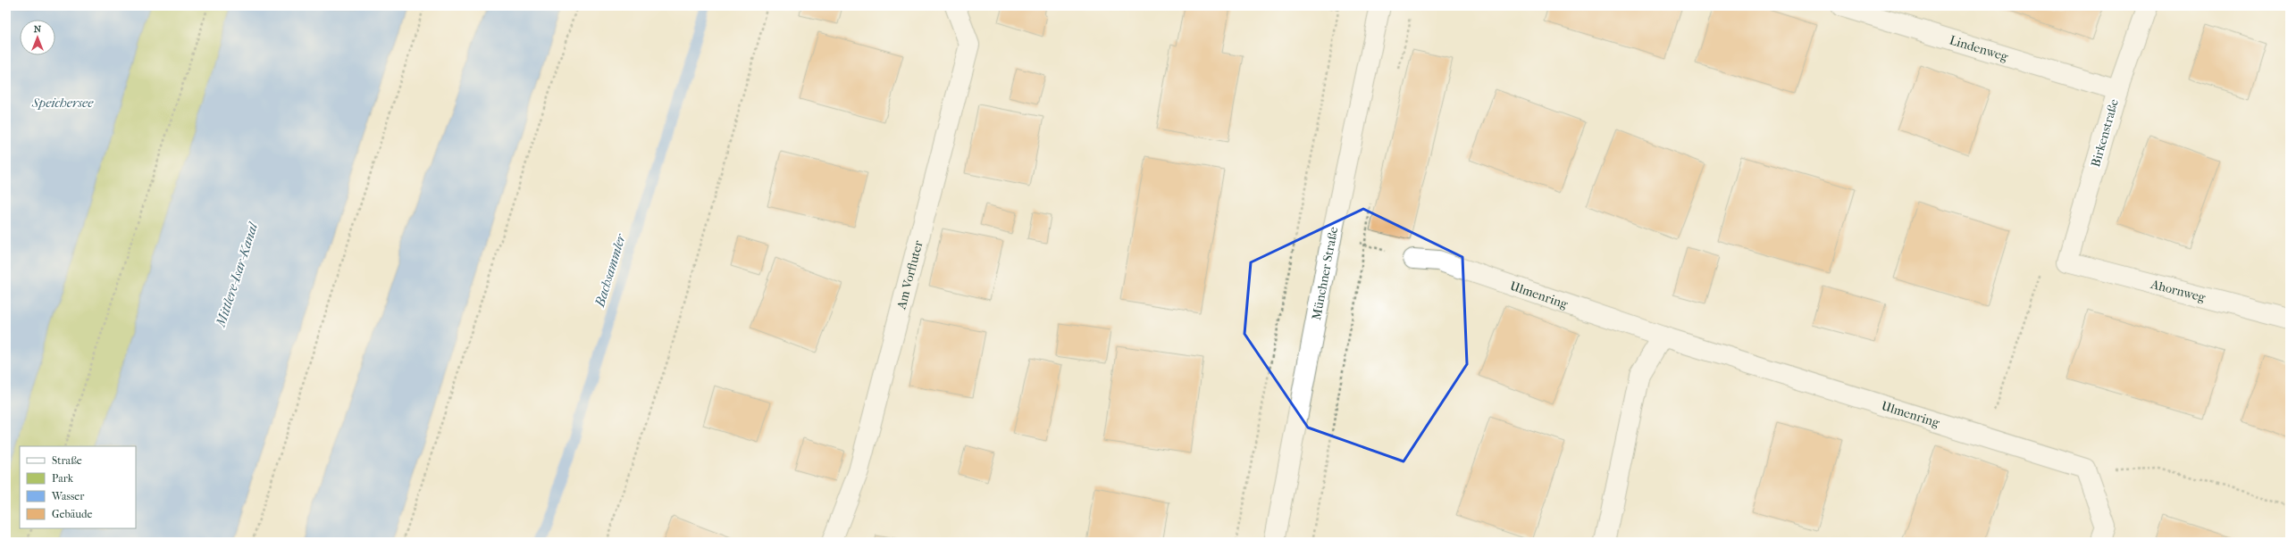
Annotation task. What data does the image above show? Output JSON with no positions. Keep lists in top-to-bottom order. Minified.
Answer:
{"streets":{"street":["Lindenweg","Birkenstraße","Münchner Straße","Am Vorfluter","Ahornweg","Ulmenring"]},"crossings":[["Lindenweg","Birkenstraße"],["Birkenstraße","Ahornweg"]],"water":["Speichersee","Bachsammler","Mittlere-Isar-Kanal"],"legend":["Straße","Park","Wasser","Gebäude"],"north":"top"}
